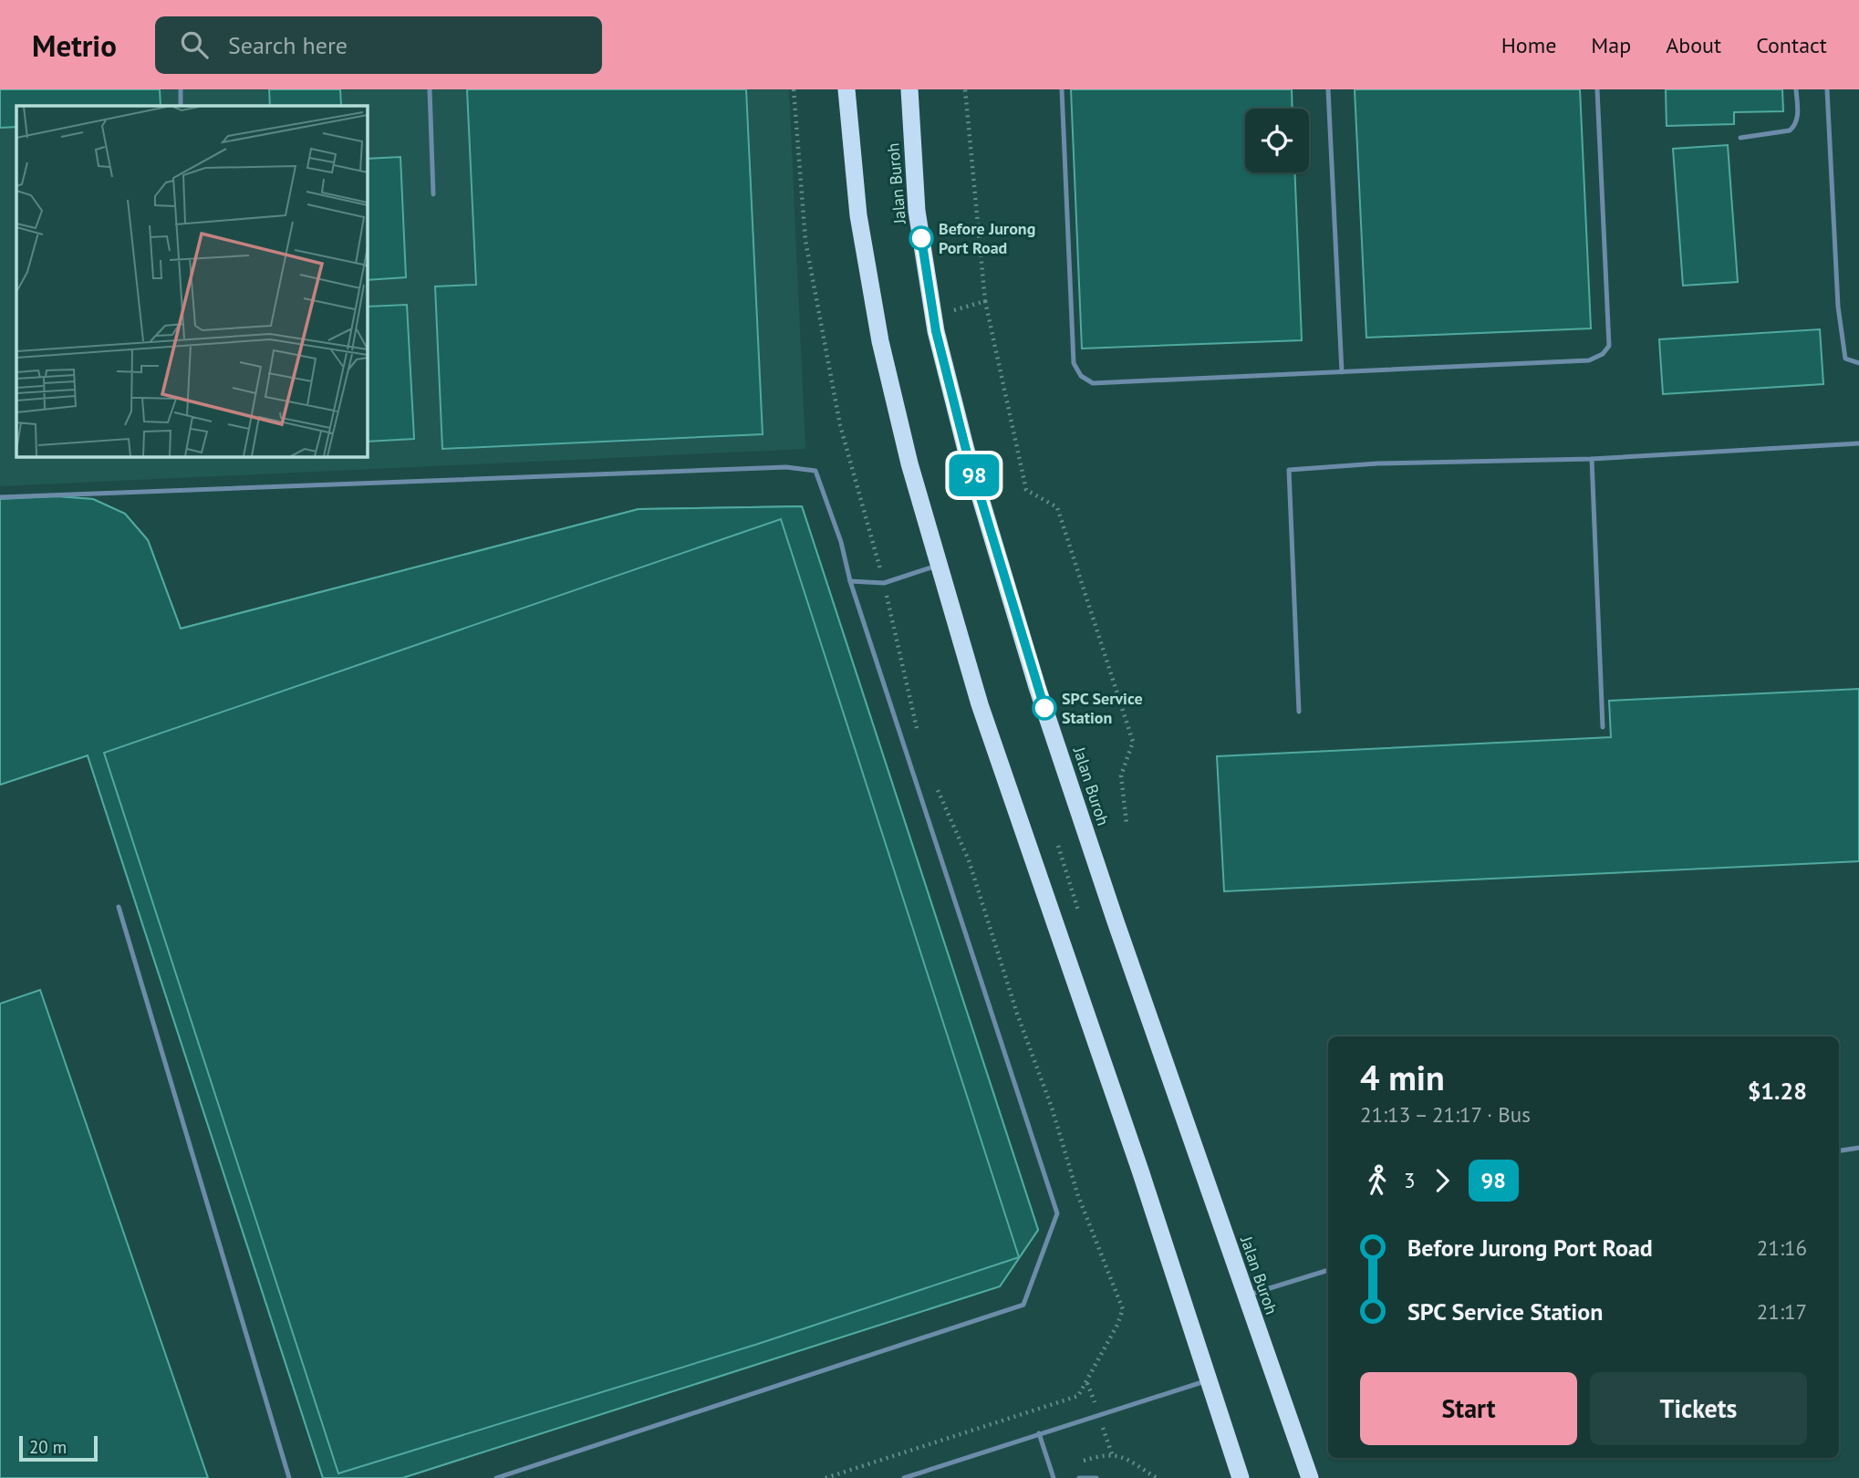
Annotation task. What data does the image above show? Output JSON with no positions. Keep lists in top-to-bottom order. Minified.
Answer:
{"streets":{"highway":["Jalan Buroh"]},"places":["Before Jurong Port Road","SPC Service Station"],"lines":["bus line 98"],"scale_bar":"20 m","page":{"header":"Metrio","search":"Search here","nav":["Home","Map","About","Contact"],"on_map":"98","heading":["4 min","21:13 – 21:17 · Bus","$1.28"],"legs":["3","98"],"list":[{"name":"Before Jurong Port Road","value":"21:16"},{"name":"SPC Service Station","value":"21:17"}],"buttons":["Start","Tickets"],"scale":"20 m"}}
